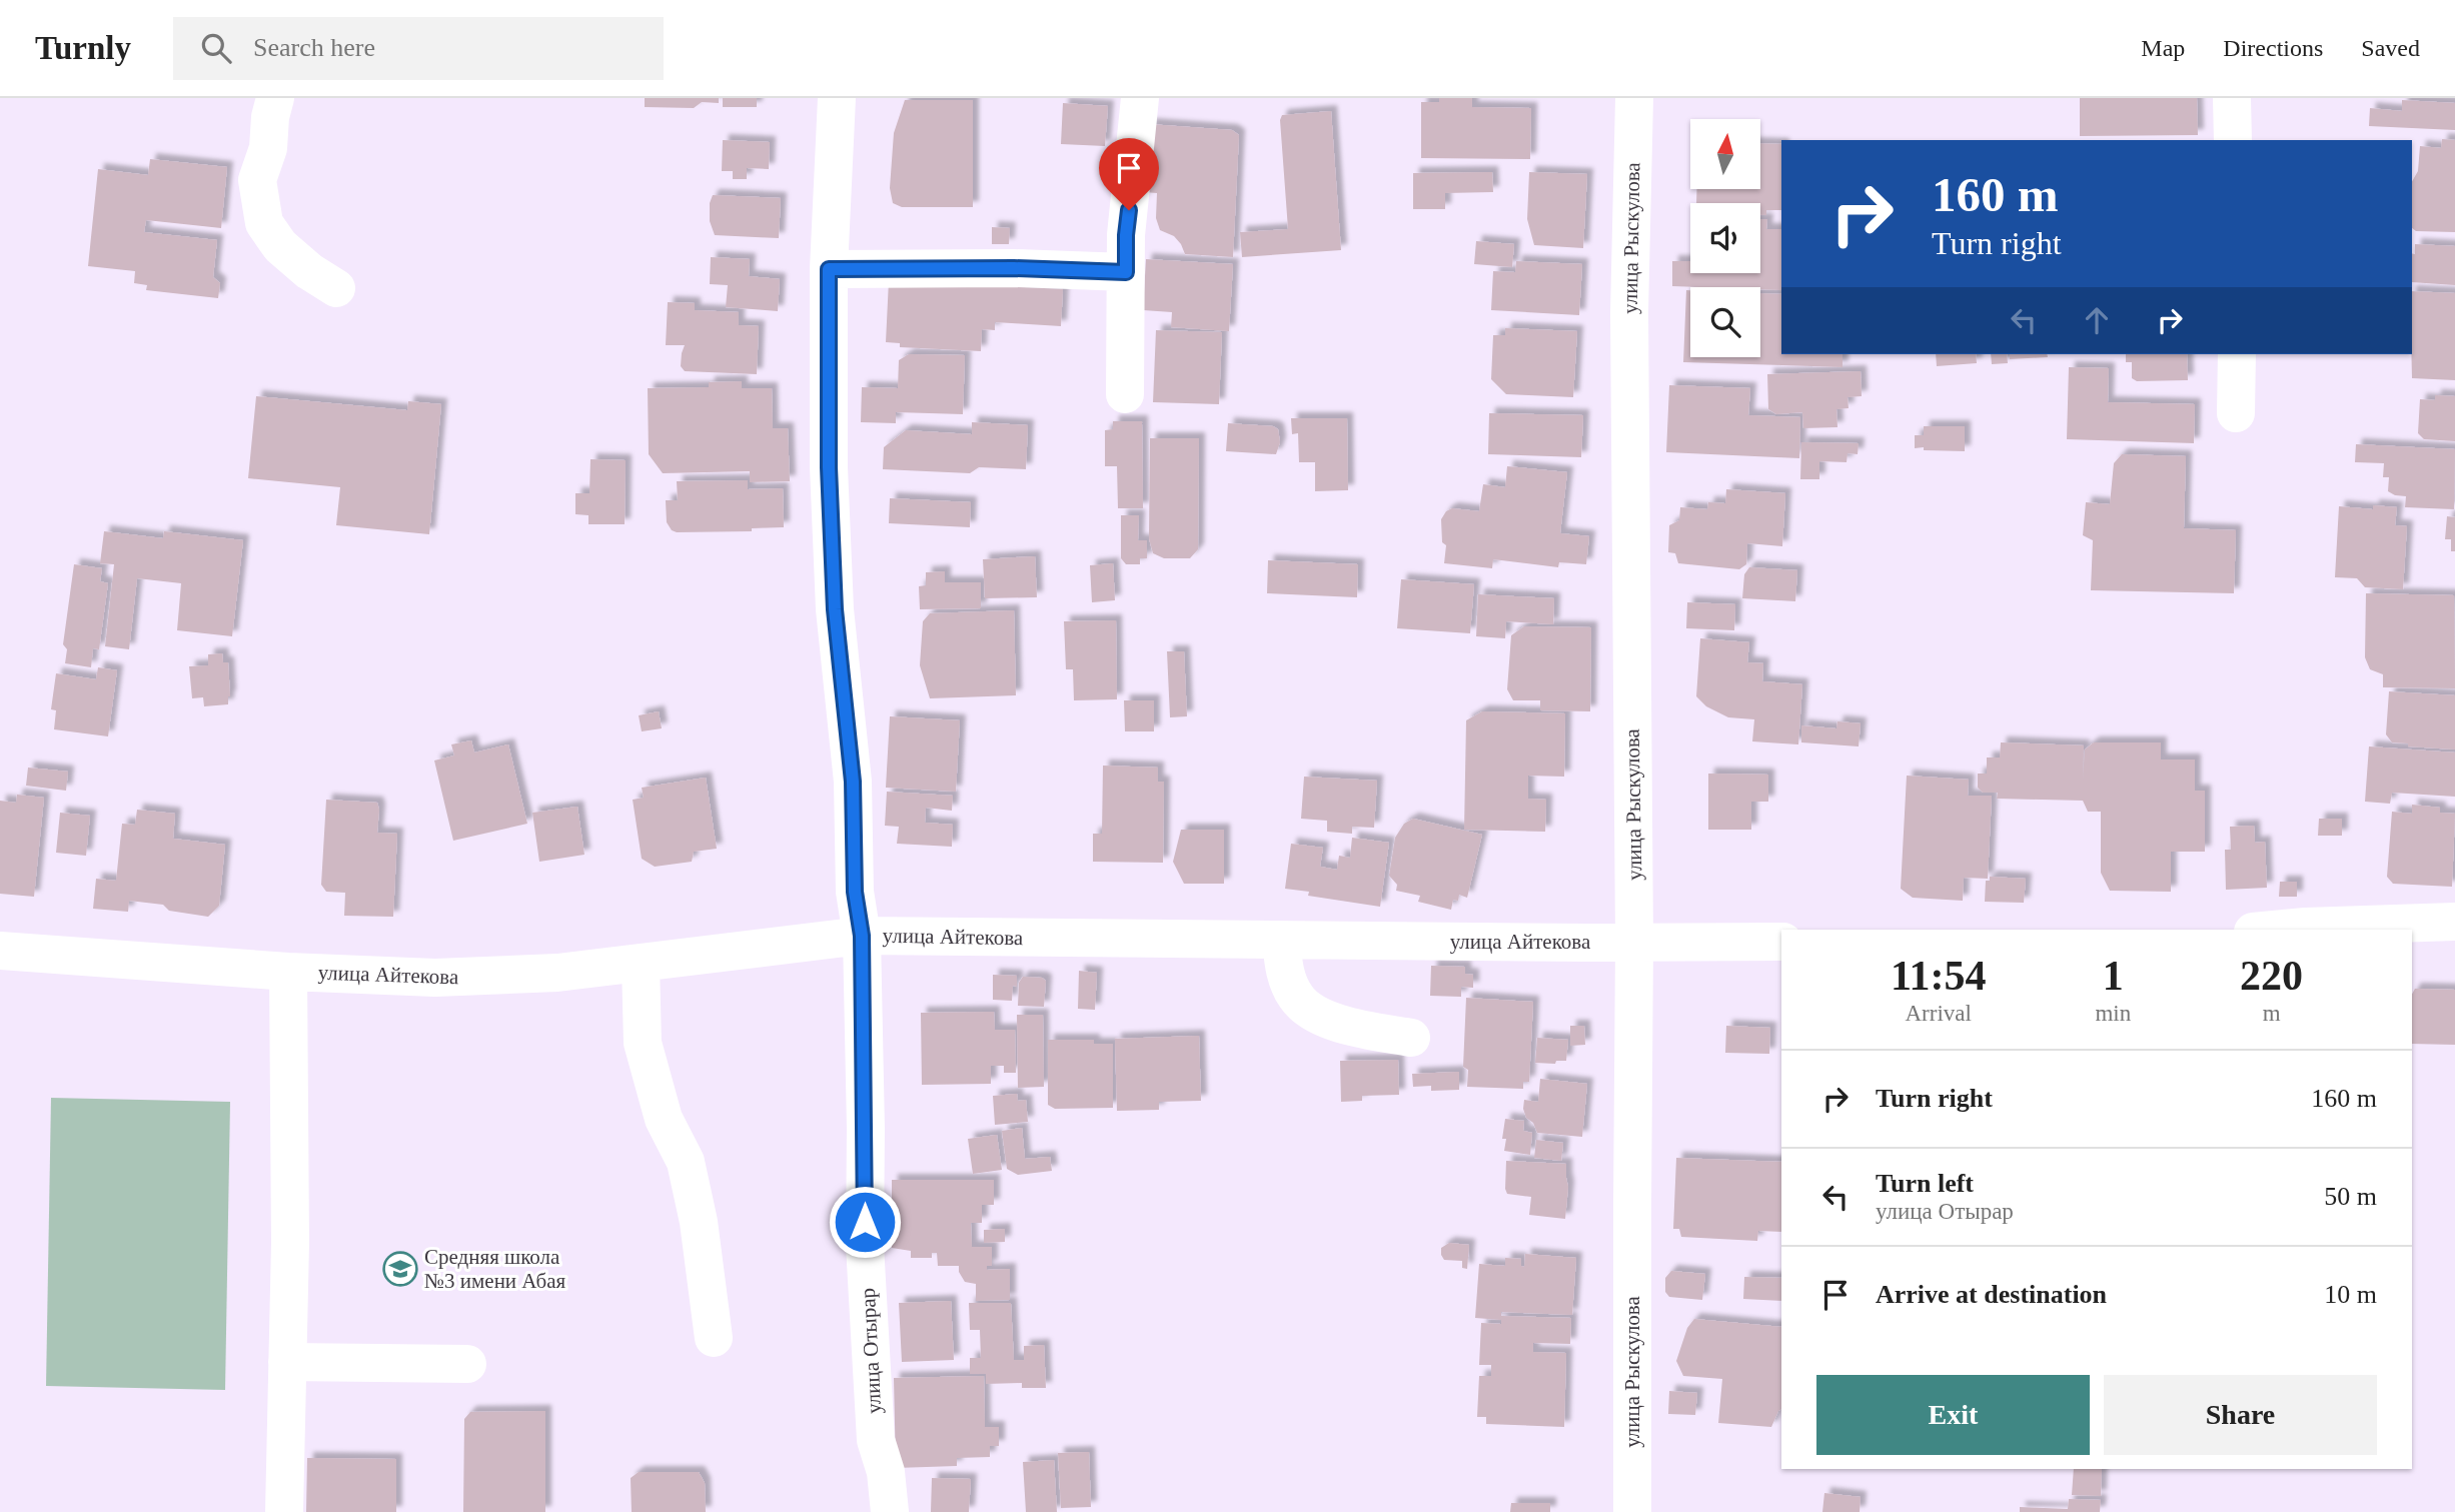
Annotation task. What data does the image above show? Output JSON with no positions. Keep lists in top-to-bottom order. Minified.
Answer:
{"streets":{"street":["улица Рыскулова","улица Айтекова","улица Отырар"]},"crossings":[["улица Рыскулова","улица Айтекова"],["улица Айтекова","улица Отырар"]],"places":{"school or university":["Средняя школа №3 имени Абая"]},"north":"top","page":{"header":"Turnly","search":"Search here","nav":["Map","Directions","Saved"],"turn":["160 m","Turn right"],"eta":["11:54","Arrival","1","min","220","m"],"list":[{"name":"Turn right","value":"160 m"},{"name":"Turn left","note":"улица Отырар","value":"50 m"},{"name":"Arrive at destination","value":"10 m"}],"buttons":["Exit","Share"]}}
